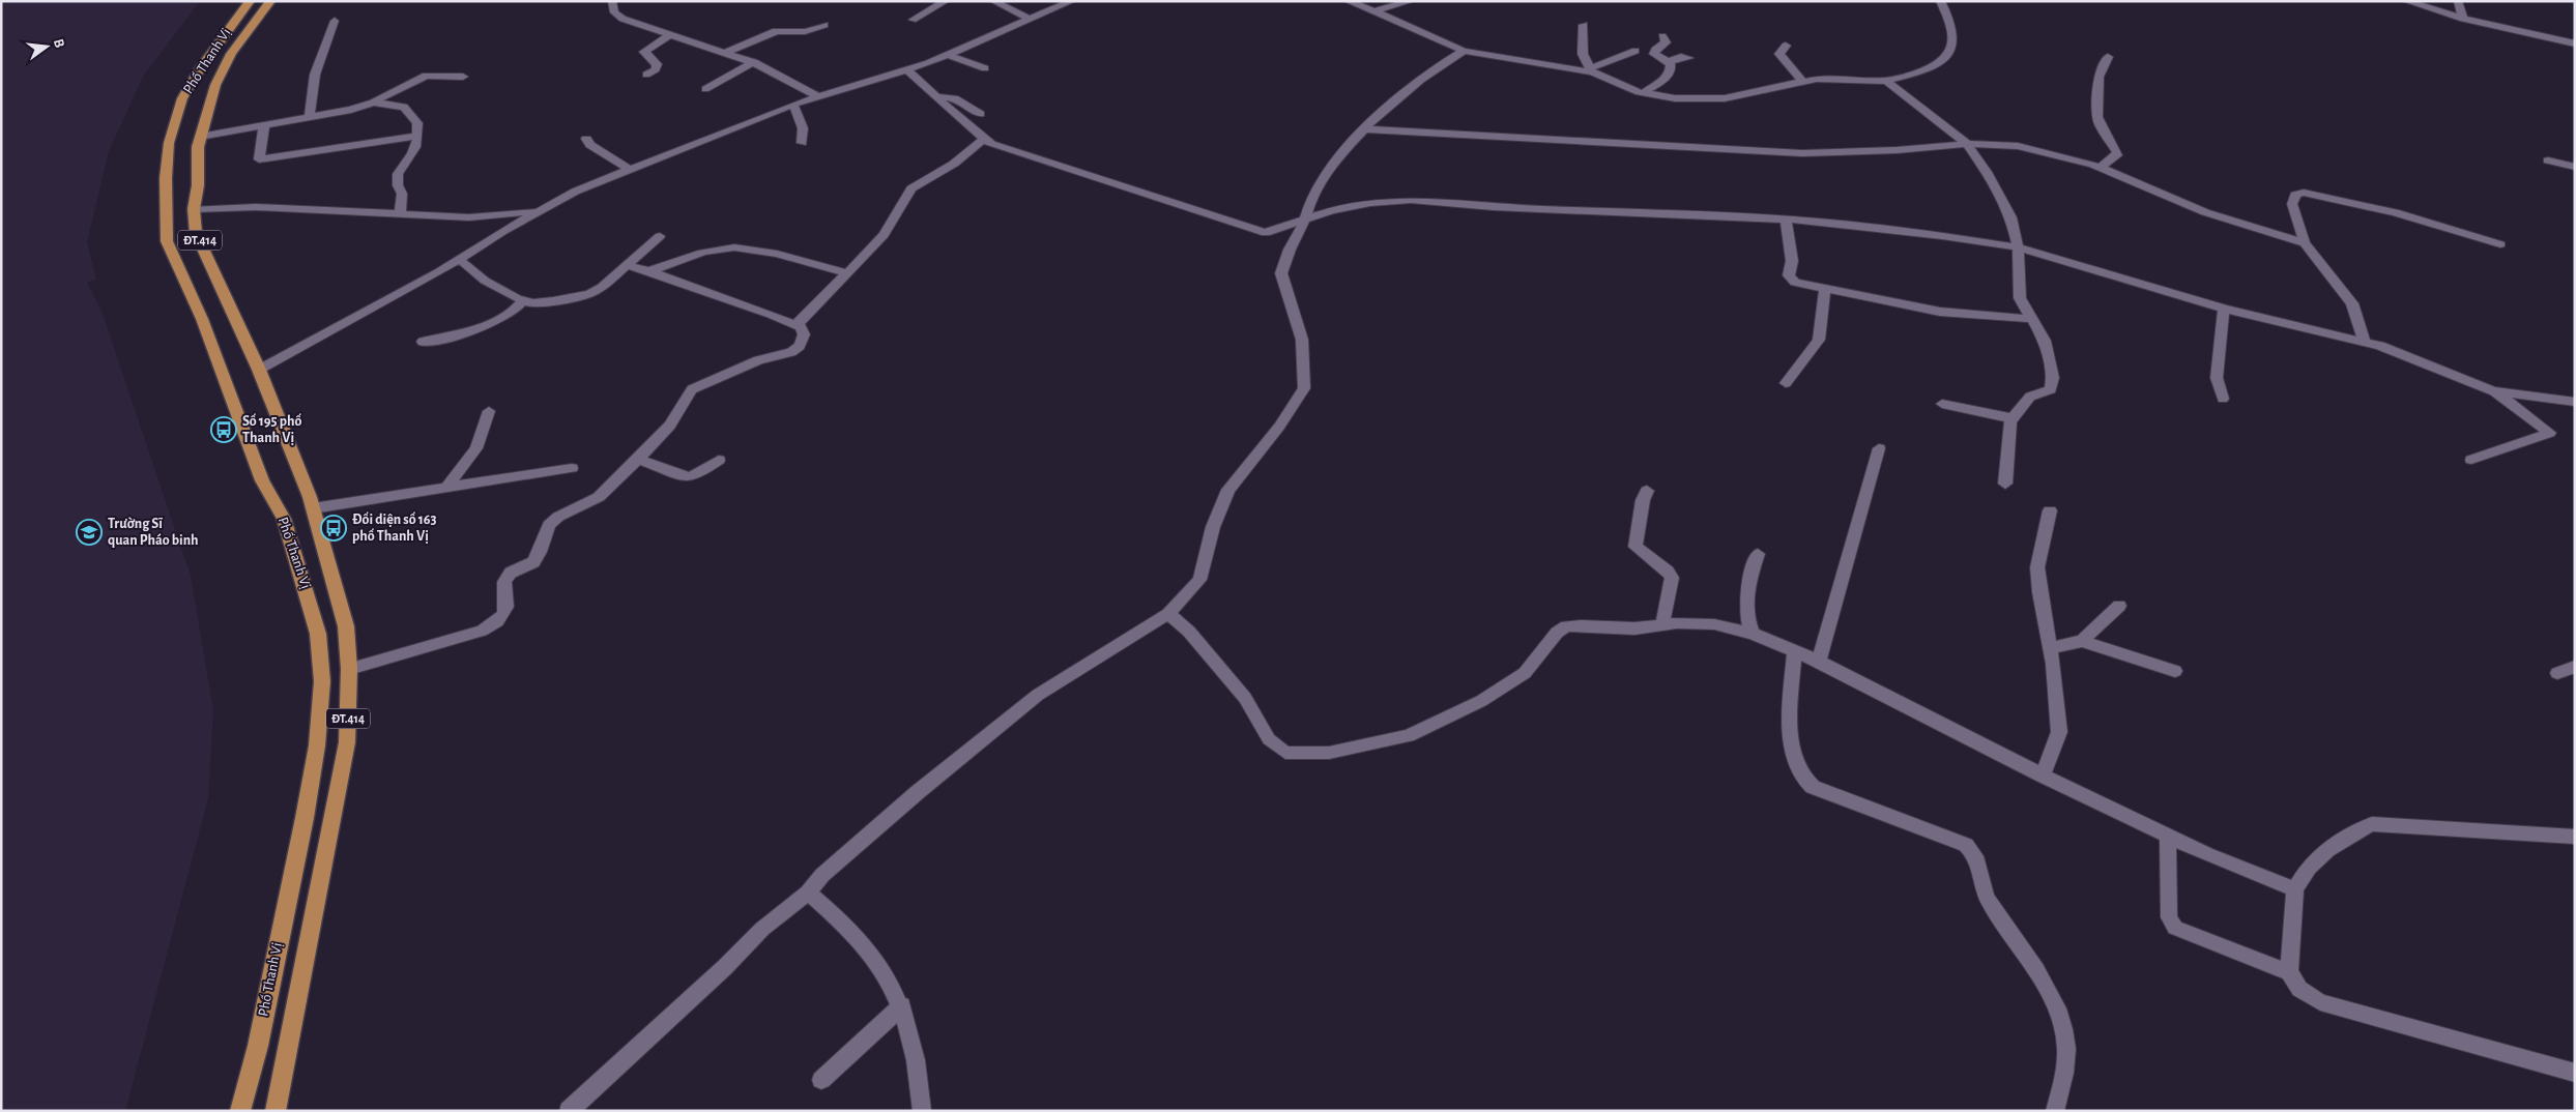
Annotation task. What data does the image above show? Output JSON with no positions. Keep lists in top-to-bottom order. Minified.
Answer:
{"streets":{"main road":["Phố Thanh Vị","ĐT.414"]},"places":{"bus stop":["Số 195 phố Thanh Vị","Đối diện số 163 phố Thanh Vị"],"school or university":["Trường Sĩ quan Pháo binh"]},"north":"right"}
